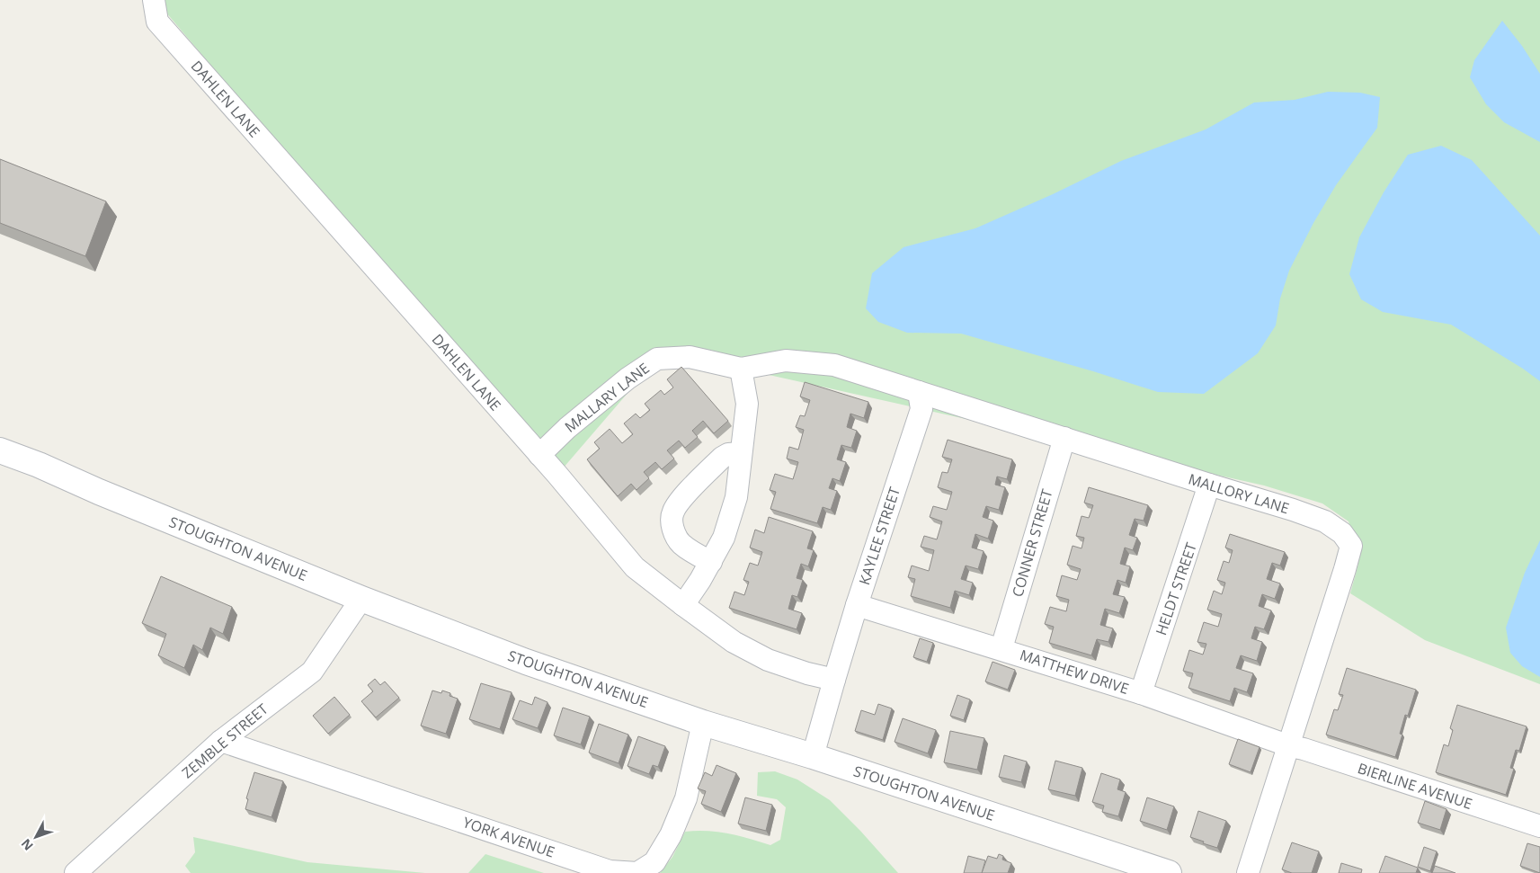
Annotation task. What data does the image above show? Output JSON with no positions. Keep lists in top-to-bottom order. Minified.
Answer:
{"streets":{"street":["DAHLEN LANE","MALLARY LANE","MALLORY LANE","KAYLEE STREET","CONNER STREET","STOUGHTON AVENUE","HELDT STREET","MATTHEW DRIVE","ZEMBLE STREET","BIERLINE AVENUE","YORK AVENUE"]},"crossings":[["DAHLEN LANE","MALLARY LANE"],["DAHLEN LANE","KAYLEE STREET"],["MALLARY LANE","MALLORY LANE"],["MALLARY LANE","KAYLEE STREET"],["MALLORY LANE","KAYLEE STREET"],["MALLORY LANE","CONNER STREET"],["MALLORY LANE","HELDT STREET"],["MALLORY LANE","MATTHEW DRIVE"],["MALLORY LANE","BIERLINE AVENUE"],["KAYLEE STREET","STOUGHTON AVENUE"],["KAYLEE STREET","MATTHEW DRIVE"],["CONNER STREET","MATTHEW DRIVE"],["STOUGHTON AVENUE","ZEMBLE STREET"],["STOUGHTON AVENUE","YORK AVENUE"],["HELDT STREET","MATTHEW DRIVE"],["MATTHEW DRIVE","BIERLINE AVENUE"],["ZEMBLE STREET","YORK AVENUE"]],"north":"bottom left"}
